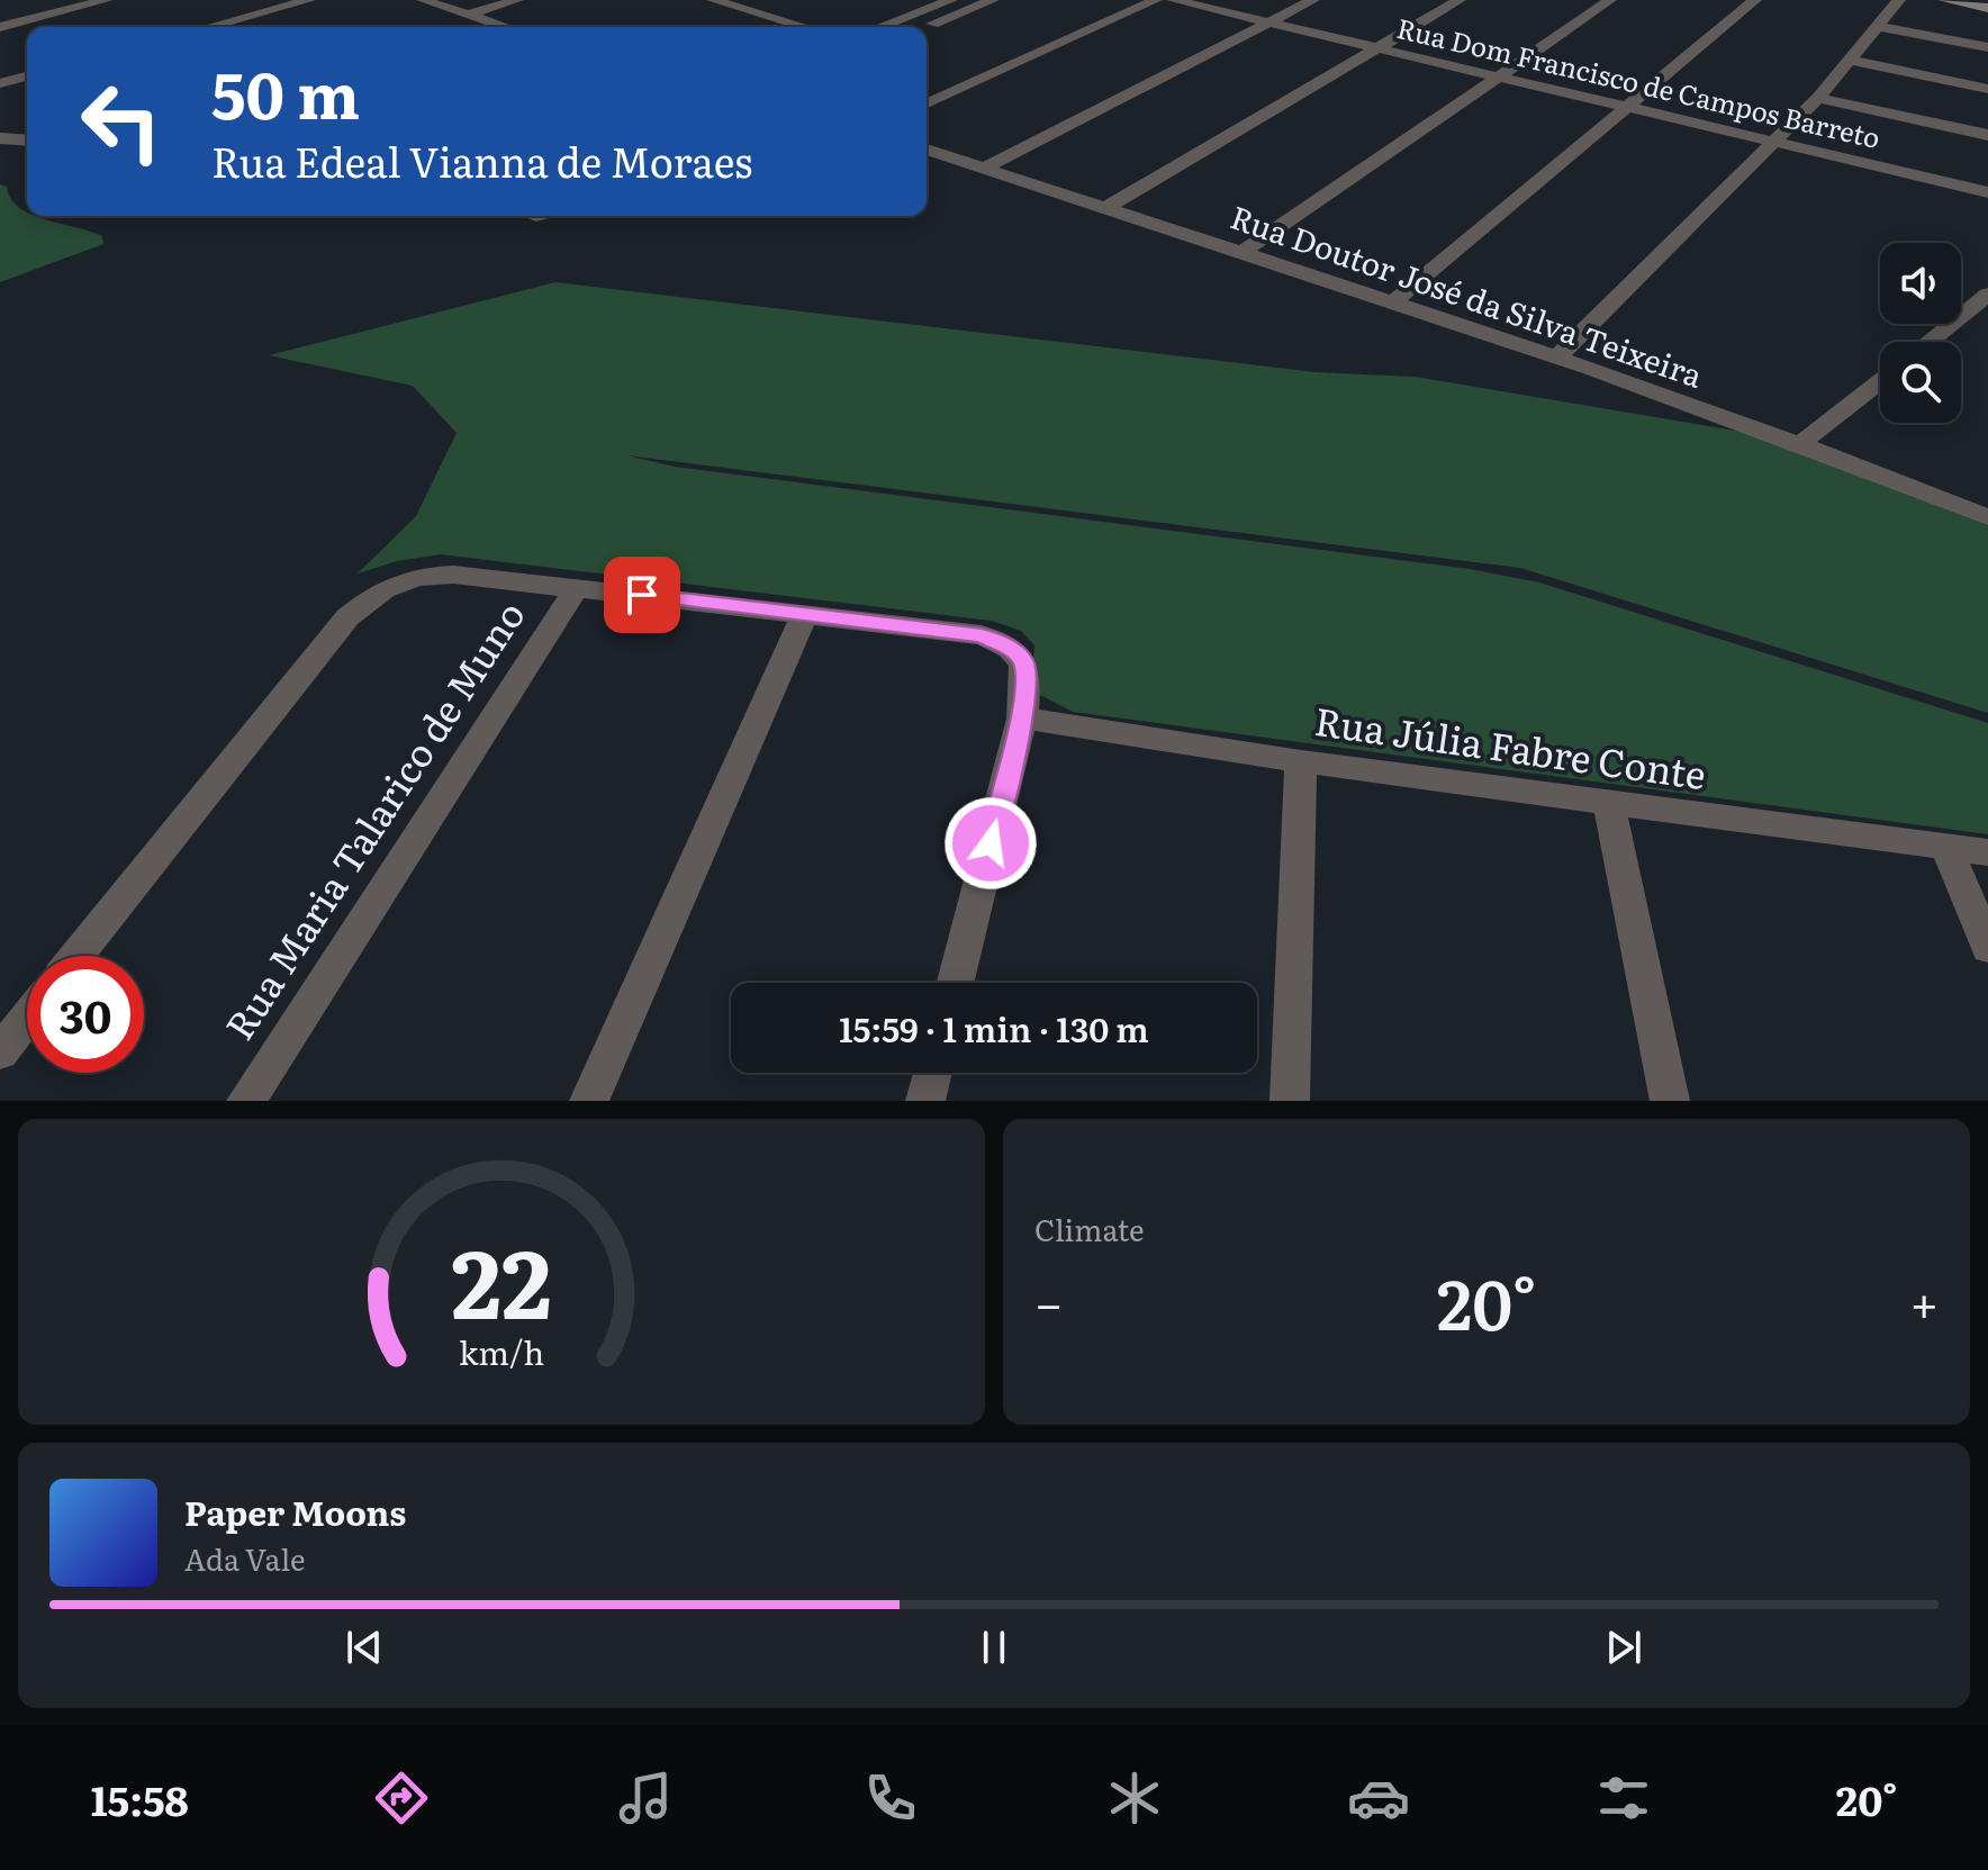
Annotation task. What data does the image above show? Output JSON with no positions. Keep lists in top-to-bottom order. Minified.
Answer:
{"streets":{"street":["Rua Dom Francisco de Campos Barreto","Rua Doutor José da Silva Teixeira","Rua Júlia Fabre Conte","Rua Maria Talarico de Muno"]},"page":{"turn":["50 m","Rua Edeal Vianna de Moraes"],"limit":"30","trip":"15:59 · 1 min · 130 m","tile":"Climate","heat":["−","20°","+"],"song":["Paper Moons","Ada Vale"],"tabs":["15:58","20°"],"gauge":["22","km/h"]}}
